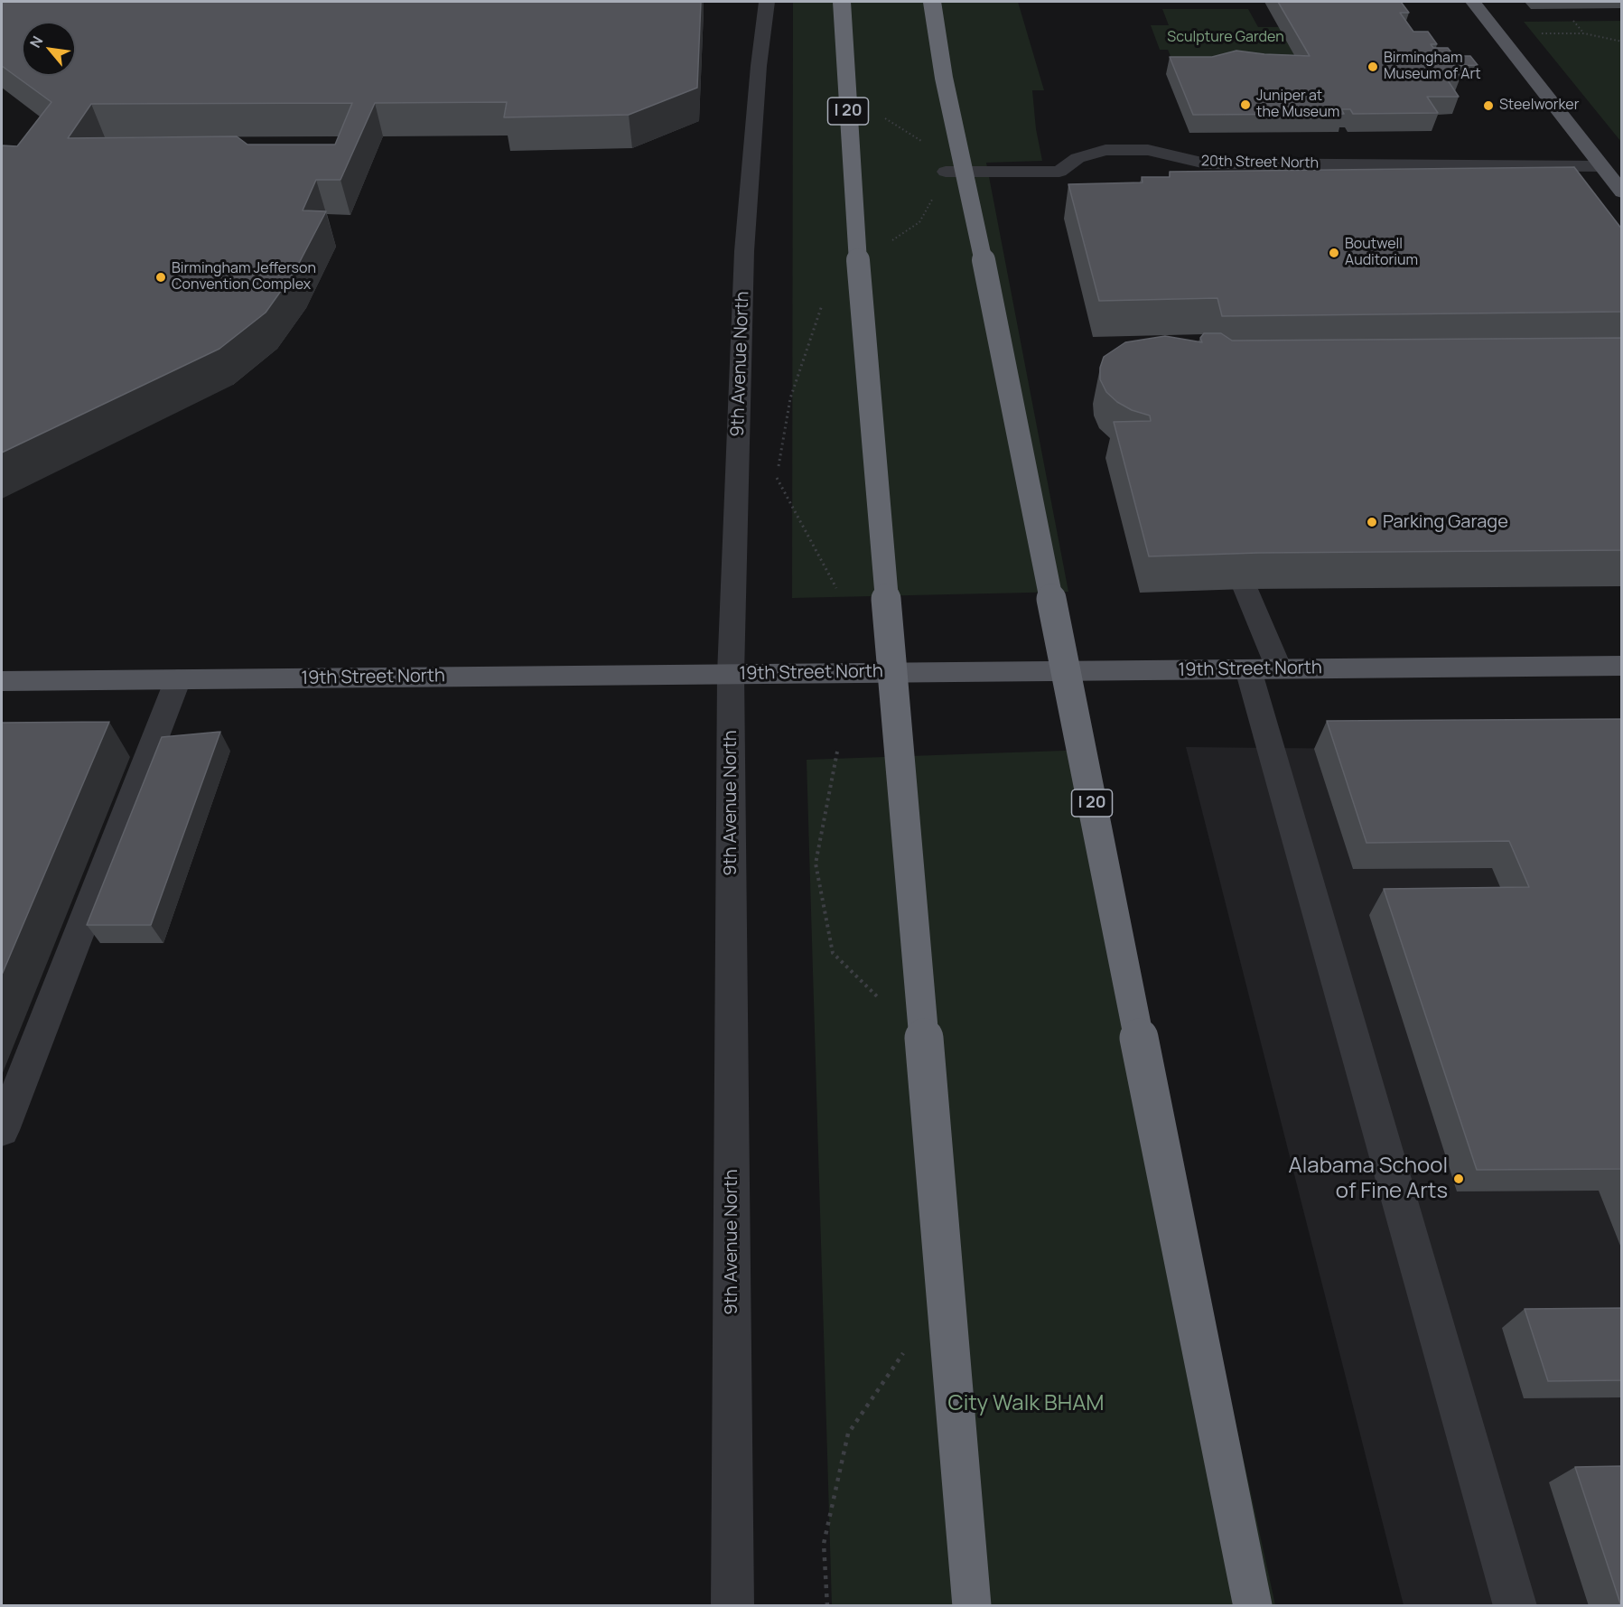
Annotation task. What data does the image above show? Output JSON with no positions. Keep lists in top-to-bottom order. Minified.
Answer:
{"streets":{"highway":["I 20"],"main road":["19th Street North"],"street":["20th Street North","9th Avenue North"]},"crossings":[["9th Avenue North","19th Street North"]],"parks":["Sculpture Garden","City Walk BHAM"],"places":["Birmingham Museum of Art","Juniper at the Museum","Steelworker","Boutwell Auditorium","Birmingham Jefferson Convention Complex","Parking Garage","Alabama School of Fine Arts"],"north":"top left"}
